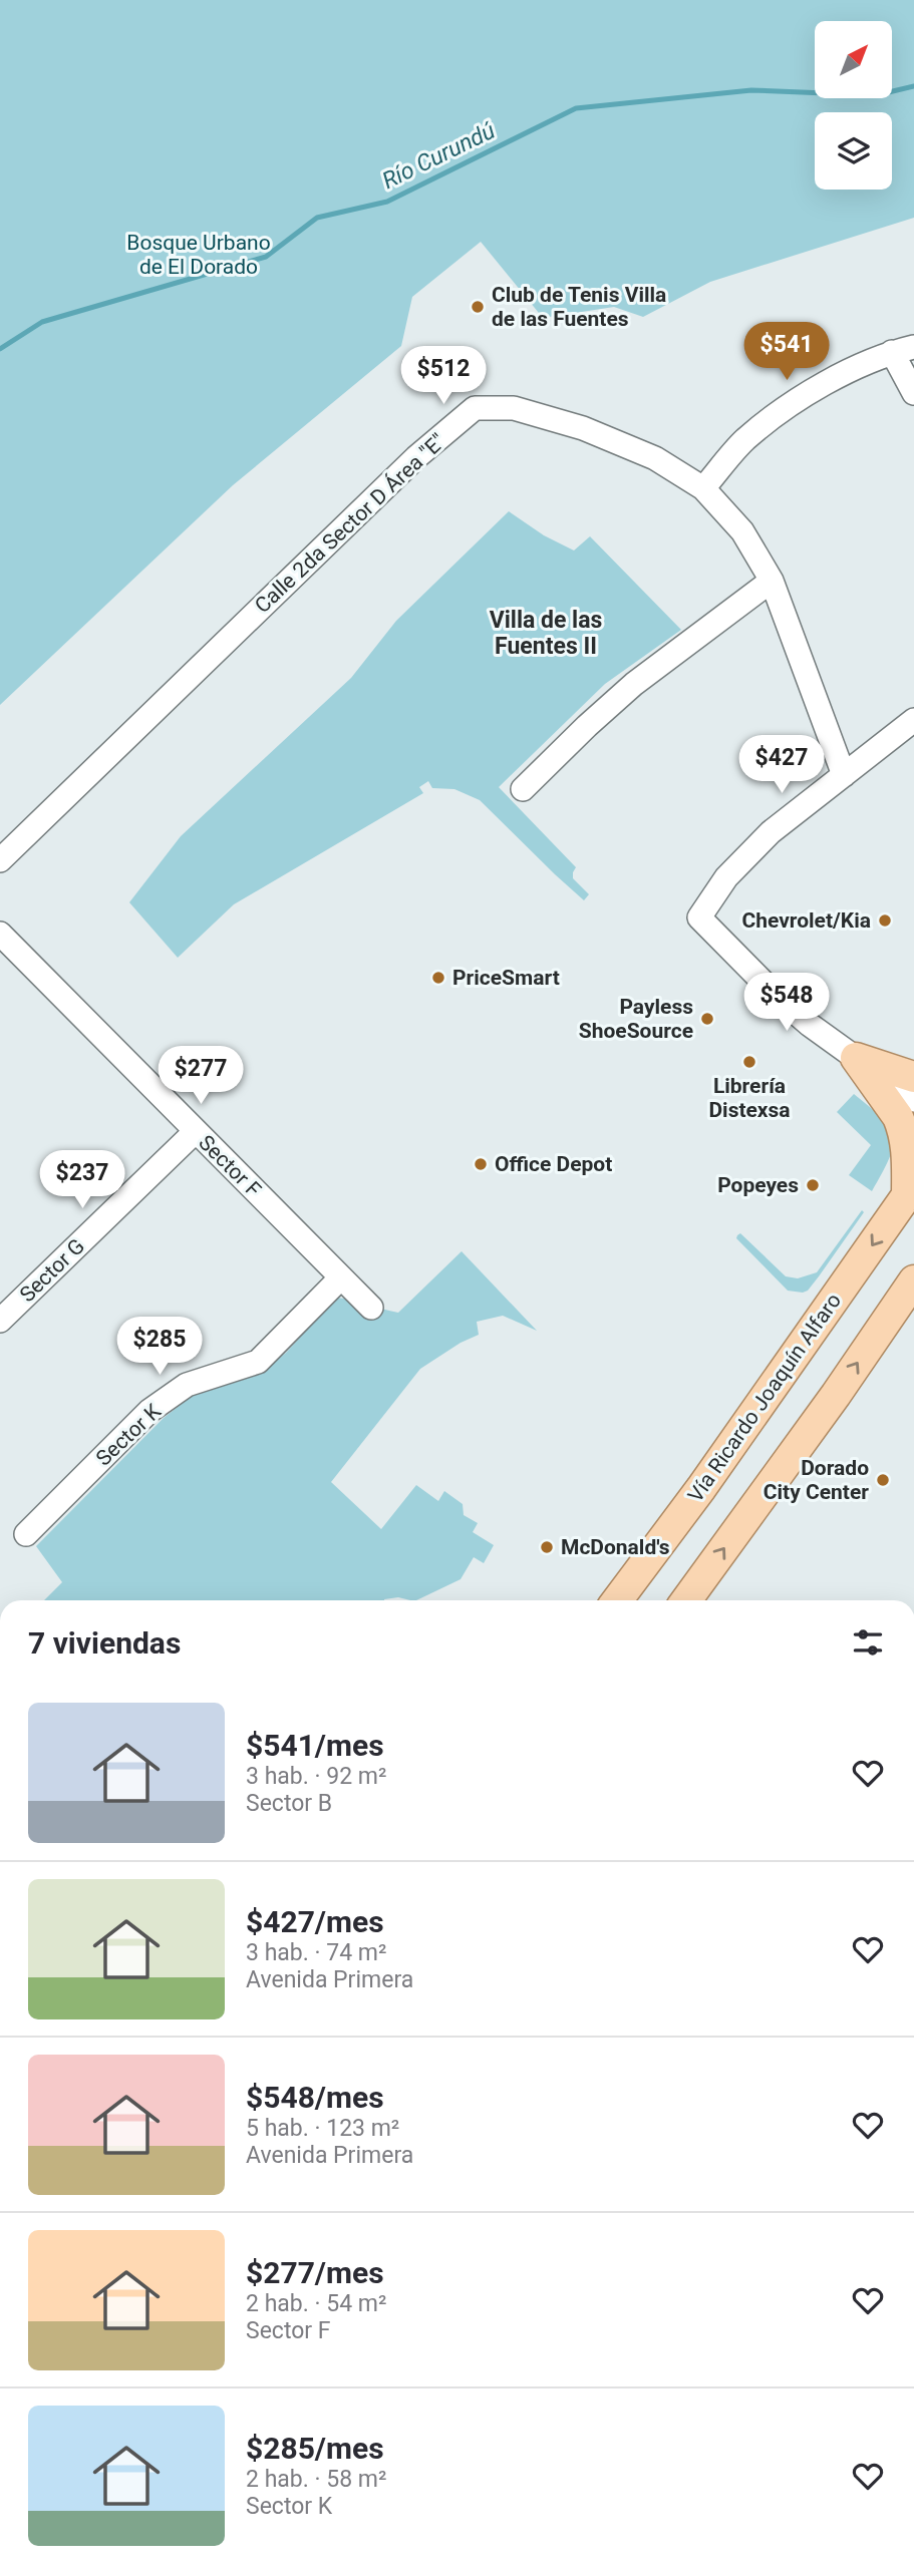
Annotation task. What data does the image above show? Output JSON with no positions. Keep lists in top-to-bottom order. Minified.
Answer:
{"streets":{"main road":["Vía Ricardo Joaquín Alfaro"],"street":["Calle 2da Sector D Área \"E\"","Sector F","Sector G","Sector K"]},"crossings":[["Sector F","Sector G"],["Sector F","Sector K"]],"districts":["Villa de las Fuentes II"],"water":["Río Curundú"],"parks":["Bosque Urbano de El Dorado"],"places":["Club de Tenis Villa de las Fuentes","Chevrolet/Kia","PriceSmart","Payless ShoeSource","Librería Distexsa","Office Depot","Popeyes","Dorado City Center","McDonald's"],"north":"top right","page":{"price":["$541","$512","$427","$548","$277","$237","$285"],"heading":"7 viviendas","list":[{"name":"$541/mes","note":"3 hab. · 92 m² · Sector B"},{"name":"$427/mes","note":"3 hab. · 74 m² · Avenida Primera"},{"name":"$548/mes","note":"5 hab. · 123 m² · Avenida Primera"},{"name":"$277/mes","note":"2 hab. · 54 m² · Sector F"},{"name":"$285/mes","note":"2 hab. · 58 m² · Sector K"}]}}
